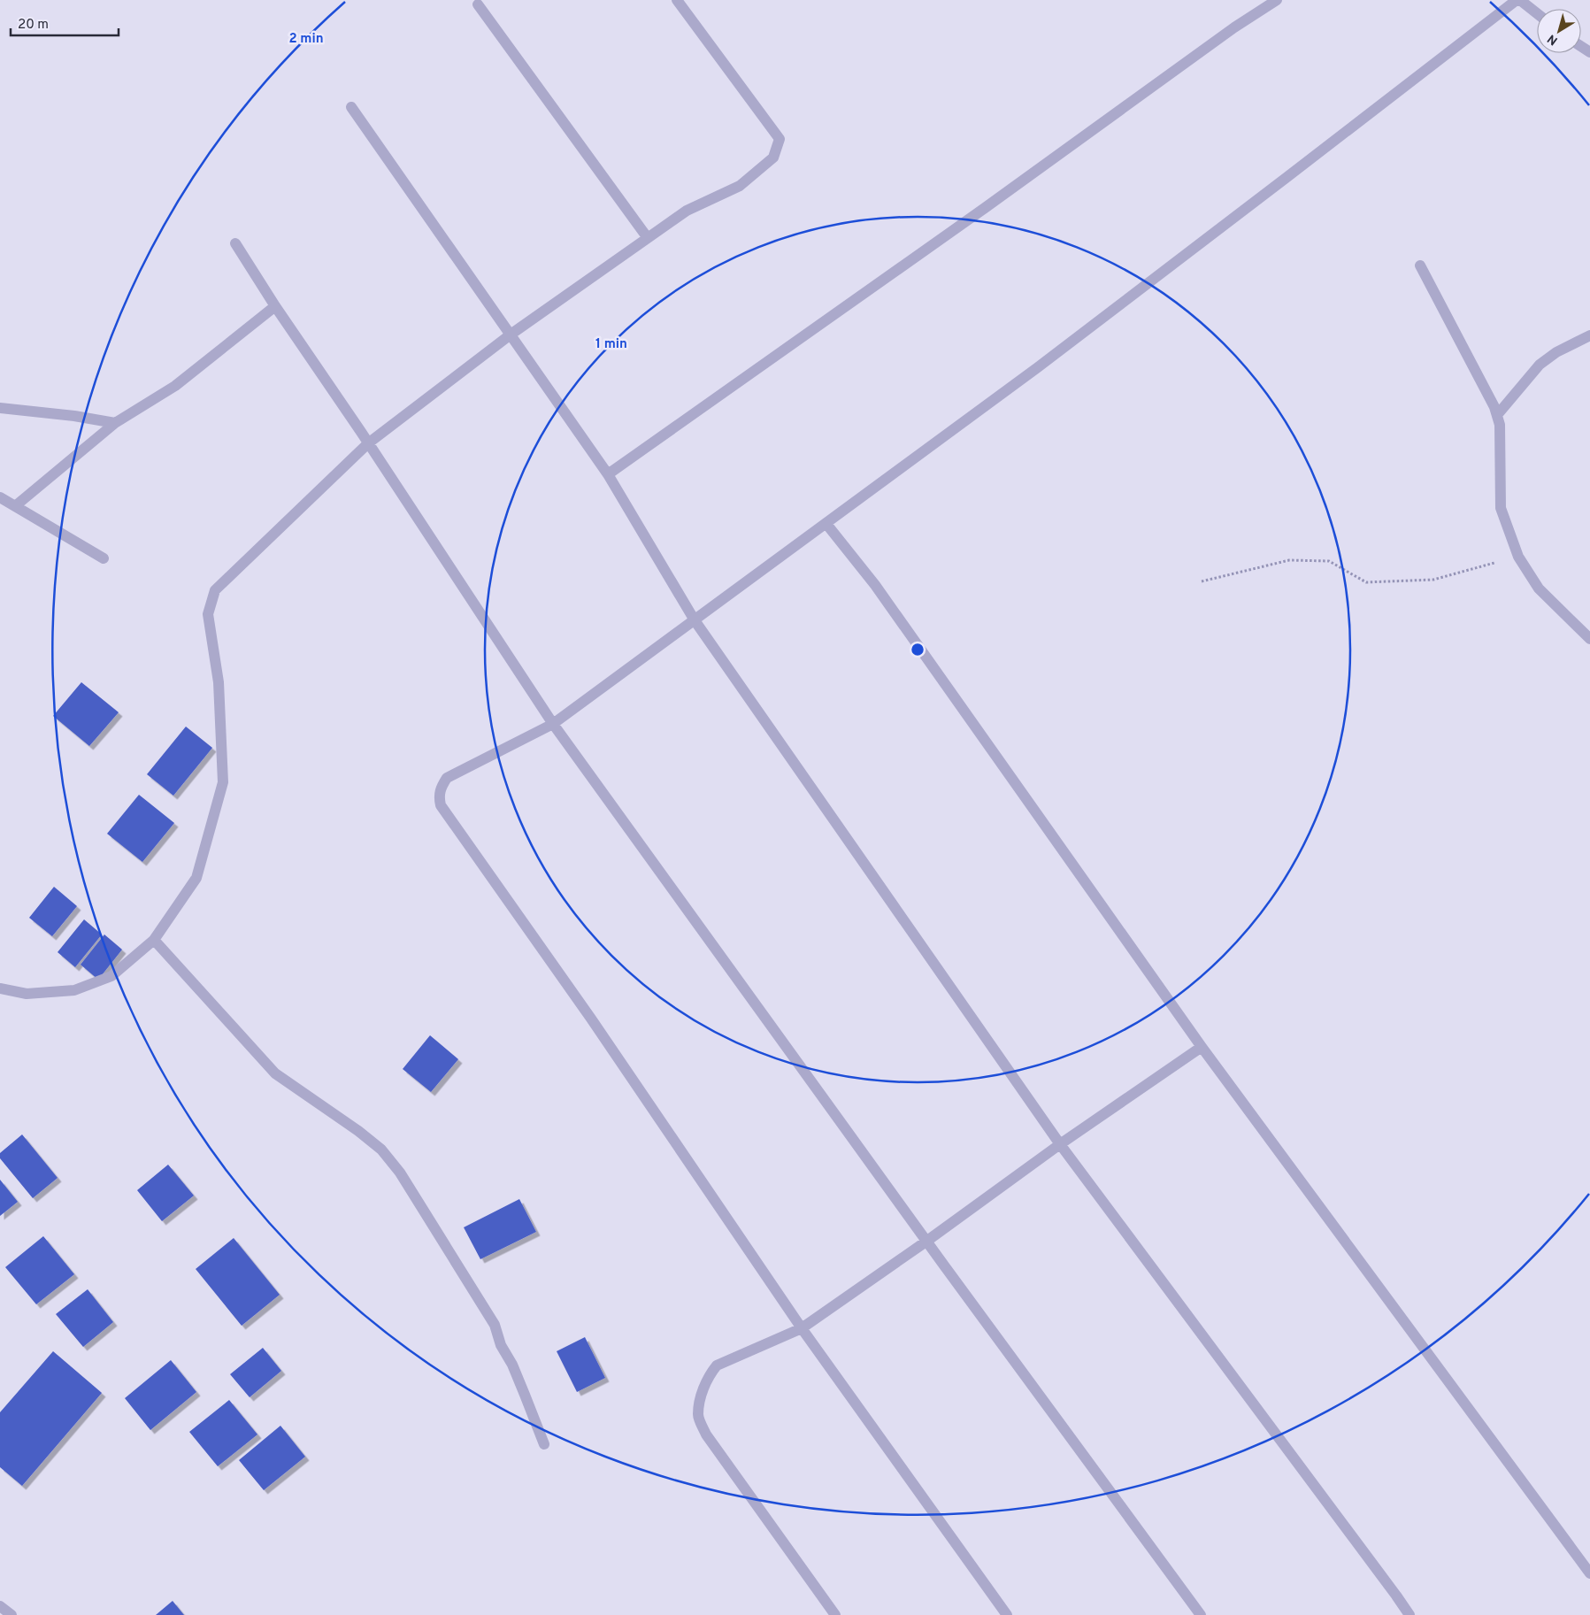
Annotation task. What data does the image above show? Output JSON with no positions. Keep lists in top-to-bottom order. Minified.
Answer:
{"scale_bar":"20 m","north":"bottom left","rings":["2 min","1 min"]}
